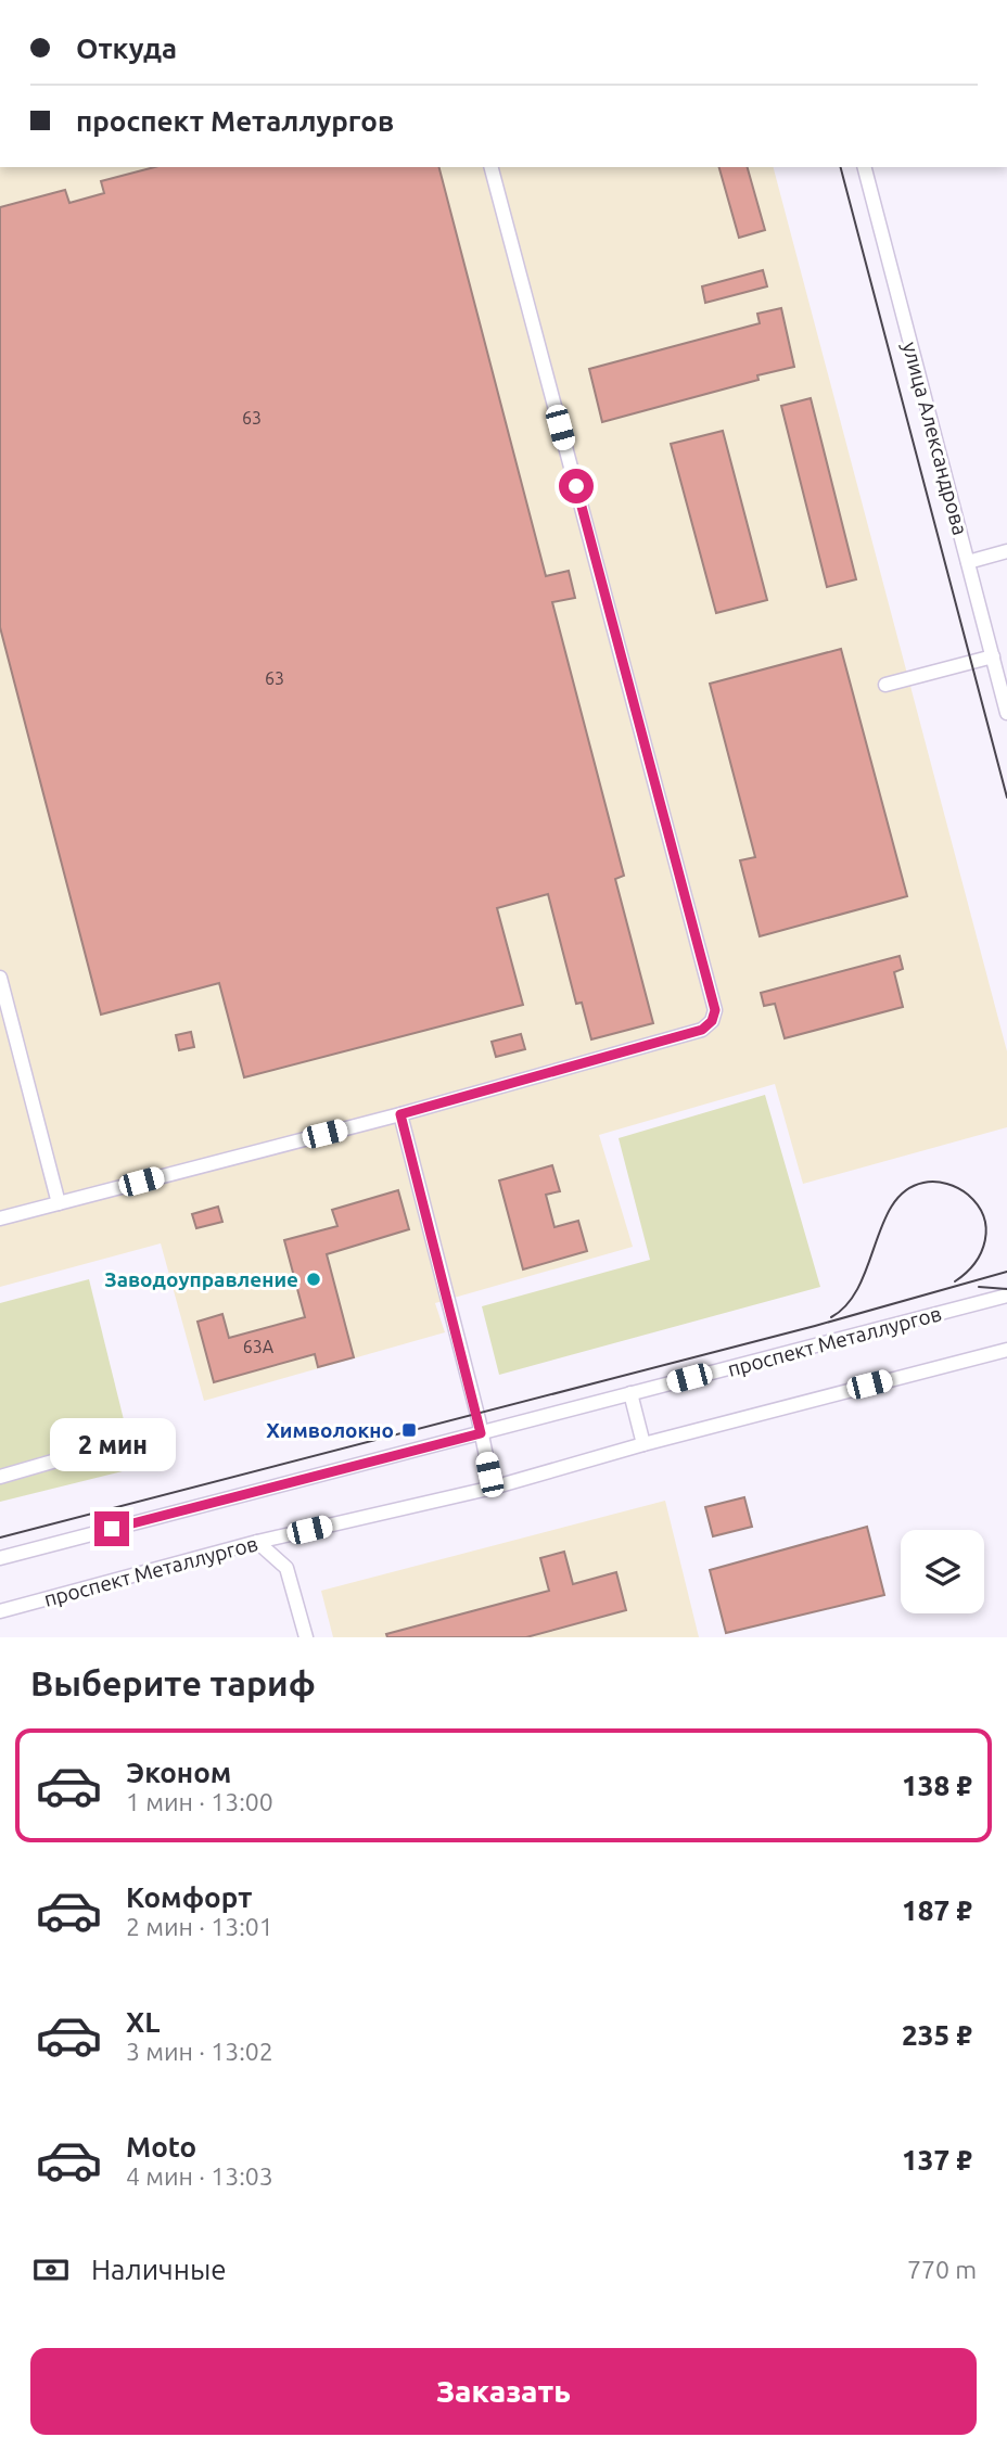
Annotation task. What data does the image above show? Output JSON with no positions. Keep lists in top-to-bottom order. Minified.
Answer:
{"streets":{"street":["улица Александрова","проспект Металлургов"]},"places":{"other":["Заводоуправление"],"transit":["Химволокно"]},"house_numbers":["63","63","63А"],"page":{"banner":["Откуда","проспект Металлургов"],"bubble":"2 мин","heading":"Выберите тариф","list":[{"name":"Эконом","note":"1 мин · 13:00","value":"138 ₽"},{"name":"Комфорт","note":"2 мин · 13:01","value":"187 ₽"},{"name":"XL","note":"3 мин · 13:02","value":"235 ₽"},{"name":"Moto","note":"4 мин · 13:03","value":"137 ₽"}],"pay":["Наличные","770 m"],"buttons":"Заказать"}}
